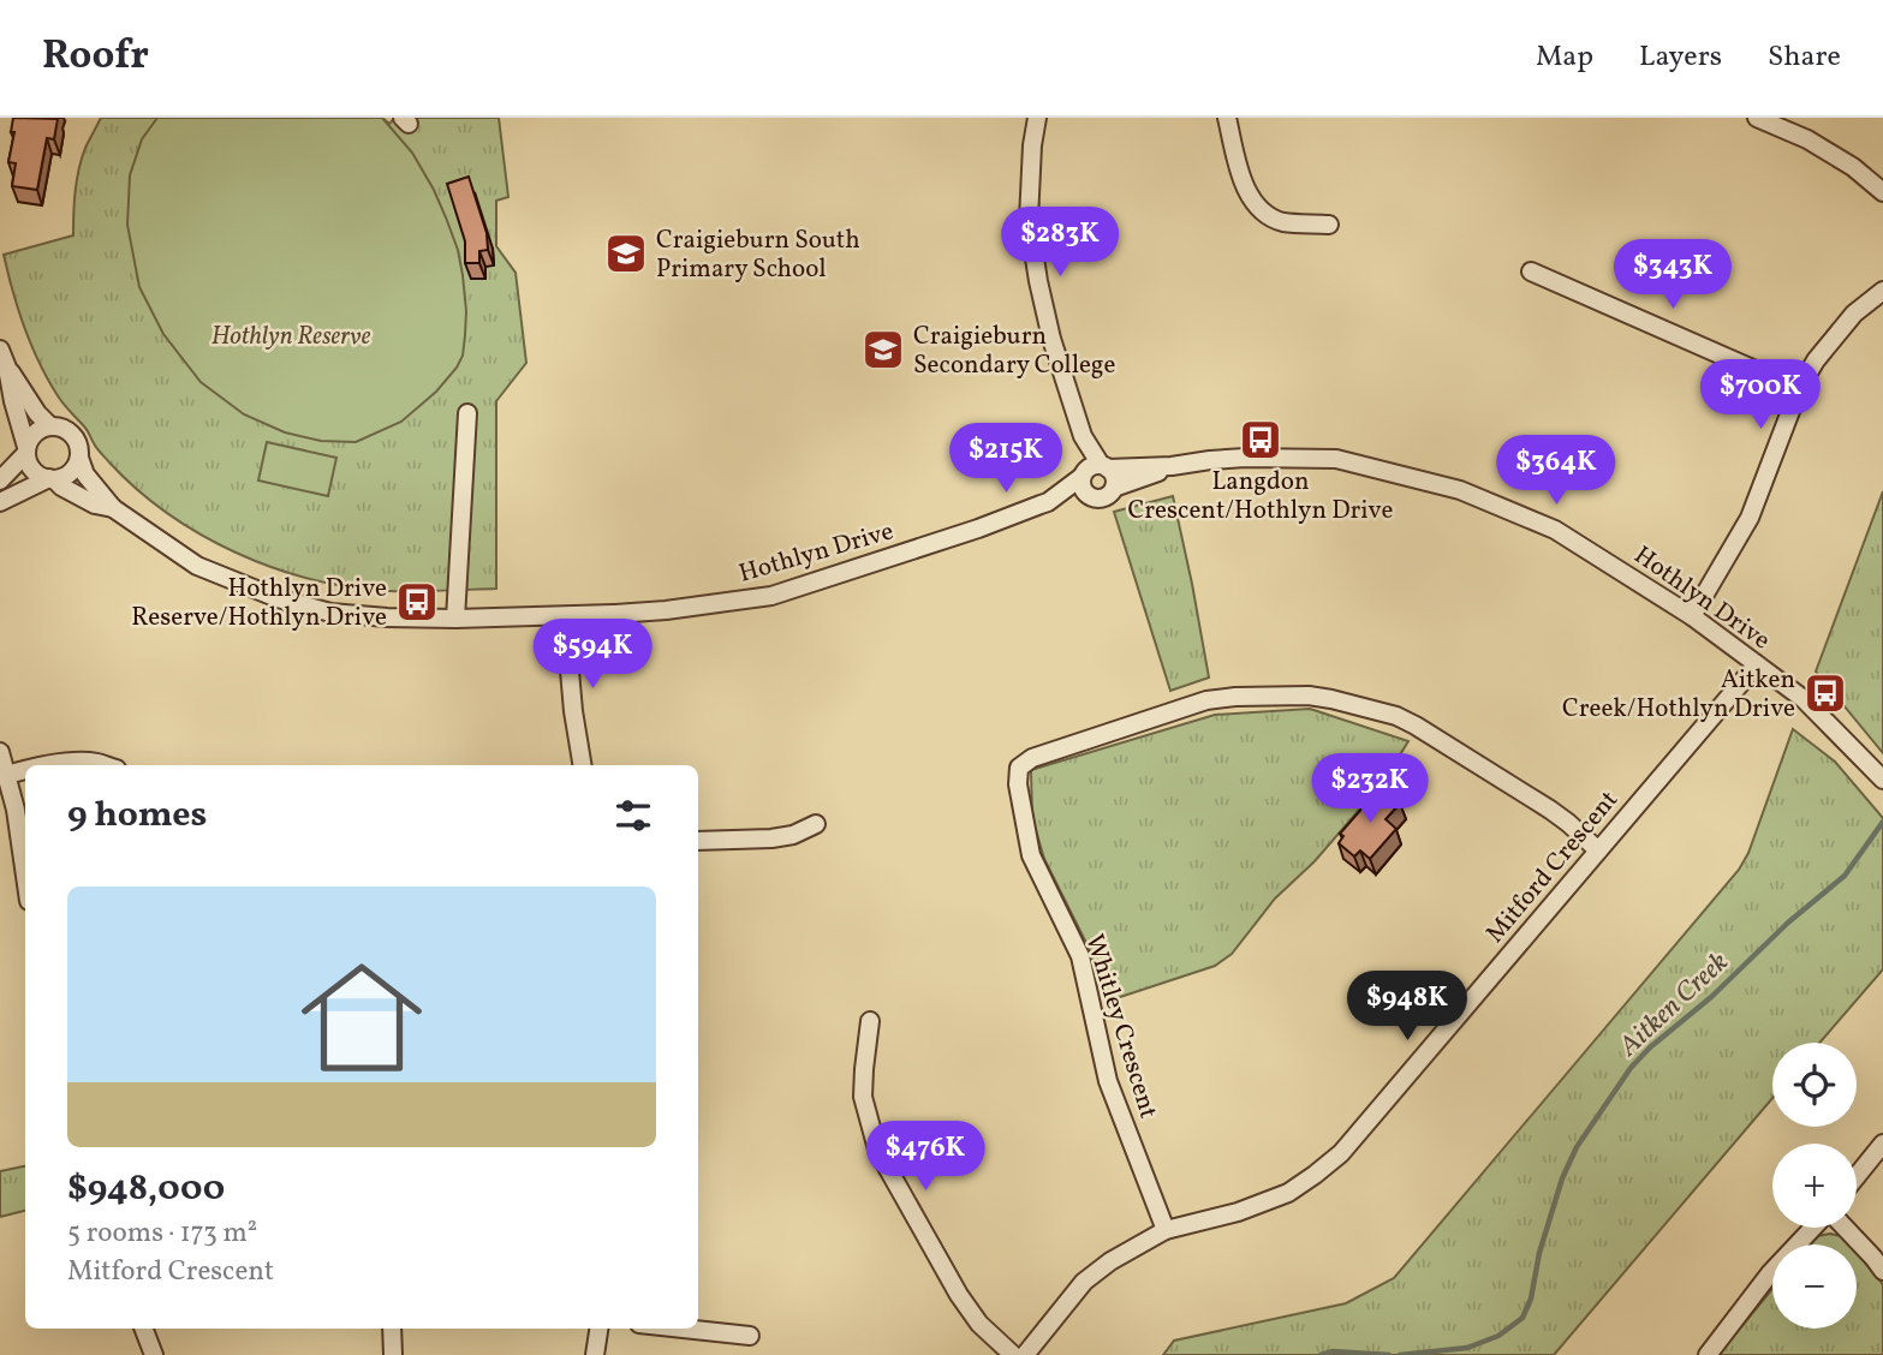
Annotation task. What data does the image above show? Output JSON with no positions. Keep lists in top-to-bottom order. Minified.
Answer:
{"streets":{"street":["Hothlyn Drive","Mitford Crescent","Whitley Crescent"]},"crossings":[["Hothlyn Drive","Mitford Crescent"],["Mitford Crescent","Whitley Crescent"]],"water":["Aitken Creek"],"parks":["Hothlyn Reserve"],"places":{"school or university":["Craigieburn South Primary School","Craigieburn Secondary College"],"bus stop":["Langdon Crescent/Hothlyn Drive","Hothlyn Drive Reserve/Hothlyn Drive","Aitken Creek/Hothlyn Drive"]},"page":{"header":"Roofr","nav":["Map","Layers","Share"],"price":["$283K","$343K","$700K","$215K","$364K","$594K","$232K","$948K","$476K"],"heading":"9 homes","list":[{"name":"$948,000","note":"5 rooms · 173 m² · Mitford Crescent"}],"map_buttons":["+","−"]}}
